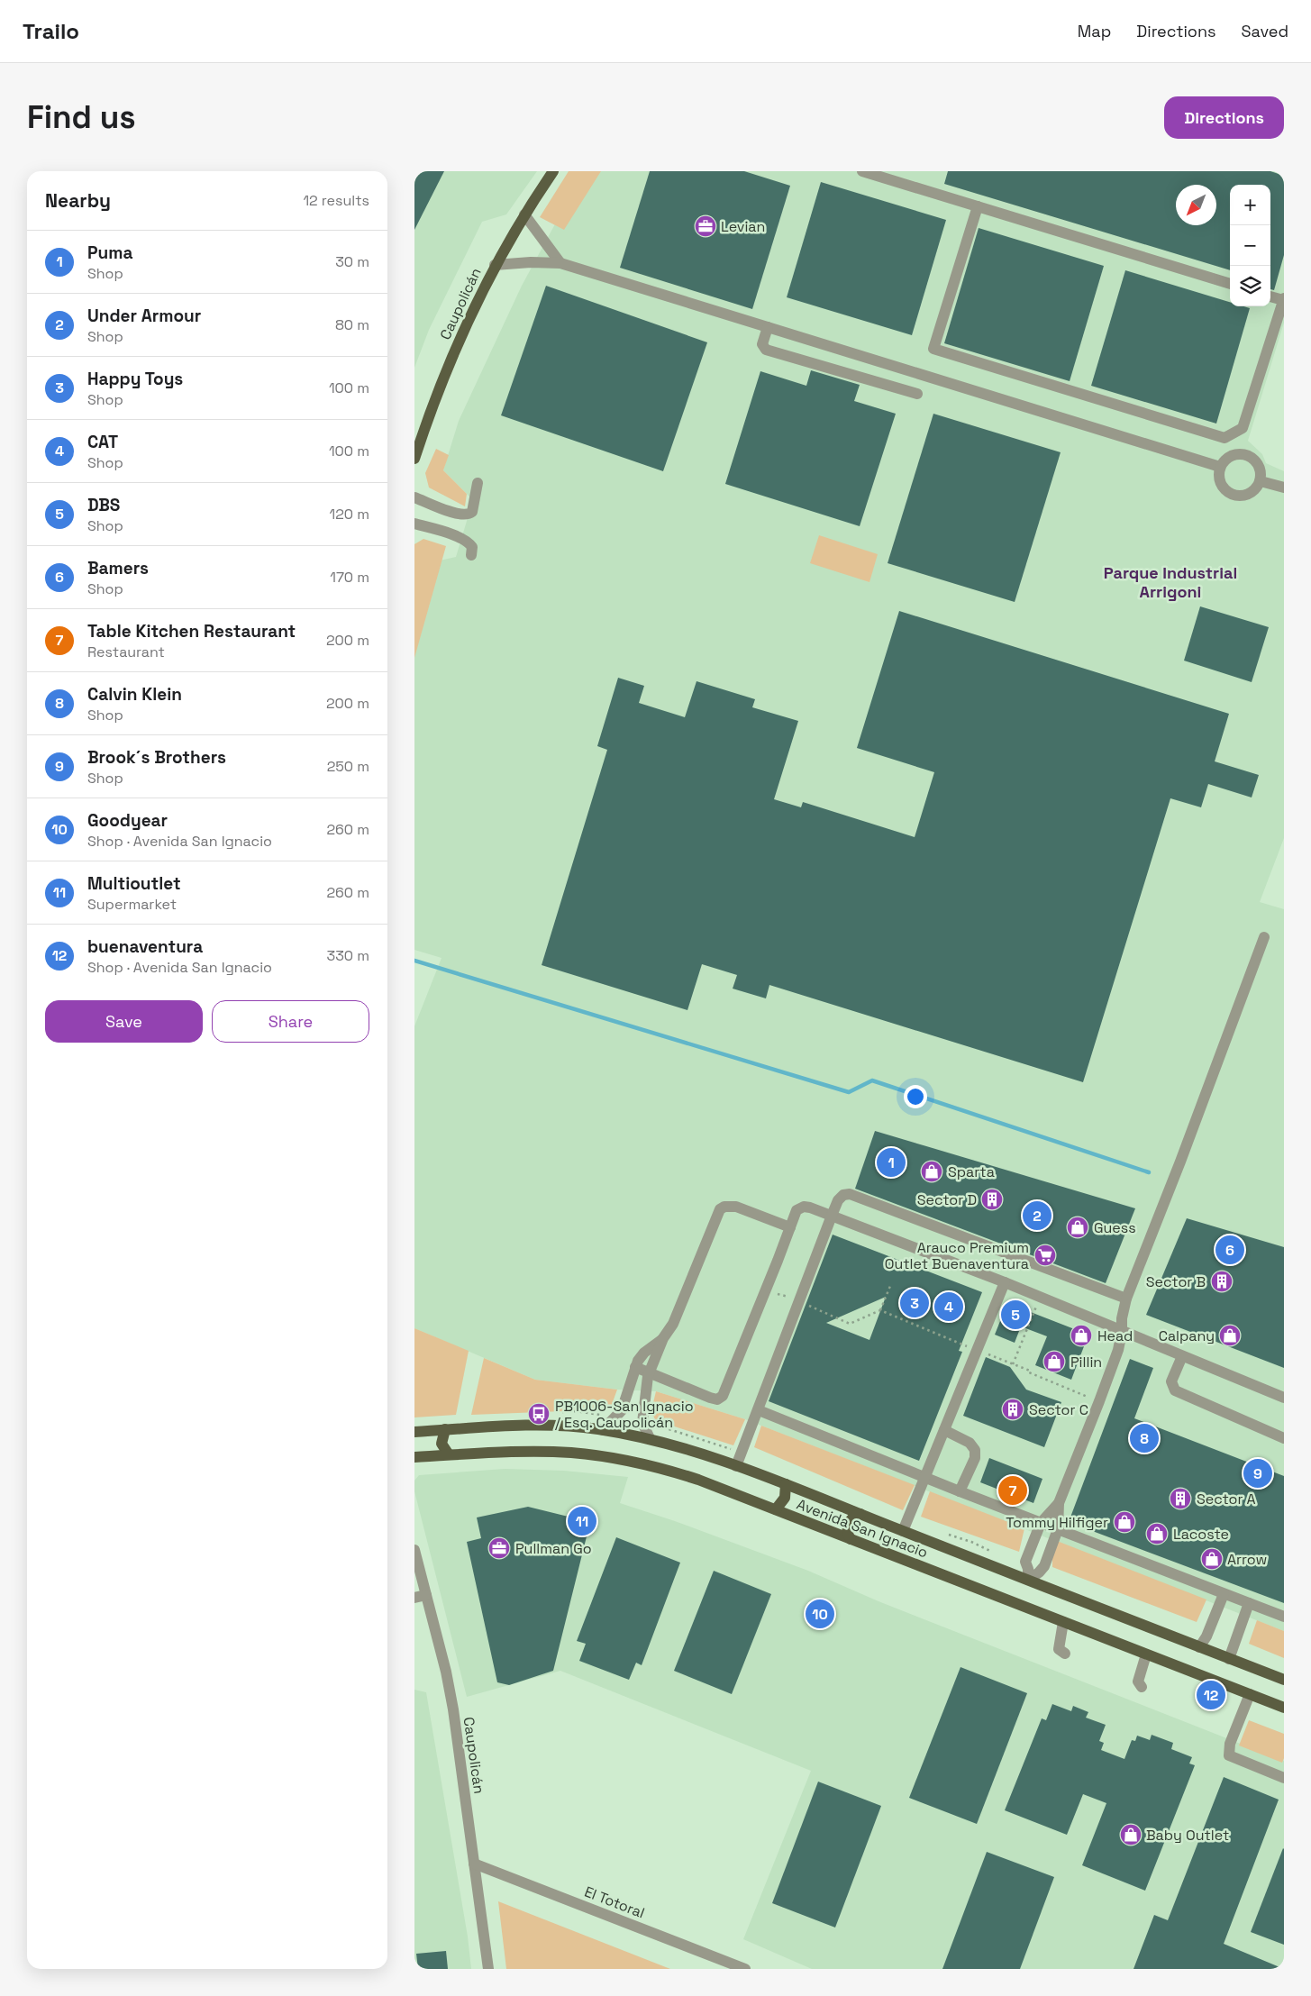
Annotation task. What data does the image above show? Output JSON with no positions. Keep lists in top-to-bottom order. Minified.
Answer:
{"streets":{"main road":["Caupolicán","Avenida San Ignacio"],"street":["El Totoral"]},"crossings":[["Caupolicán","El Totoral"]],"districts":["Parque Industrial Arrigoni"],"places":{"office":["Levian","Pullman Go"],"shop":["Sparta","Guess","Head","Calpany","Pillin","Tommy Hilfiger","Lacoste","Arrow","Baby Outlet"],"building":["Sector D","Sector B","Sector C","Sector A"],"supermarket":["Arauco Premium Outlet Buenaventura"],"bus stop":["PB1006-San Ignacio / Esq. Caupolicán"]},"north":"bottom left","page":{"header":"Trailo","nav":["Map","Directions","Saved"],"buttons":["Directions",["Save","Share"]],"title":"Find us","heading":["Nearby","12 results"],"map_buttons":["+","−"],"list":[{"mark":"1","name":"Puma","note":"Shop","value":"30 m"},{"mark":"2","name":"Under Armour","note":"Shop","value":"80 m"},{"mark":"3","name":"Happy Toys","note":"Shop","value":"100 m"},{"mark":"4","name":"CAT","note":"Shop","value":"100 m"},{"mark":"5","name":"DBS","note":"Shop","value":"120 m"},{"mark":"6","name":"Bamers","note":"Shop","value":"170 m"},{"mark":"7","name":"Table Kitchen Restaurant","note":"Restaurant","value":"200 m"},{"mark":"8","name":"Calvin Klein","note":"Shop","value":"200 m"},{"mark":"9","name":"Brook´s Brothers","note":"Shop","value":"250 m"},{"mark":"10","name":"Goodyear","note":"Shop · Avenida San Ignacio","value":"260 m"},{"mark":"11","name":"Multioutlet","note":"Supermarket","value":"260 m"},{"mark":"12","name":"buenaventura","note":"Shop · Avenida San Ignacio","value":"330 m"}],"pins":["1","2","6","3","4","5","8","9","7","11","10","12"]}}
